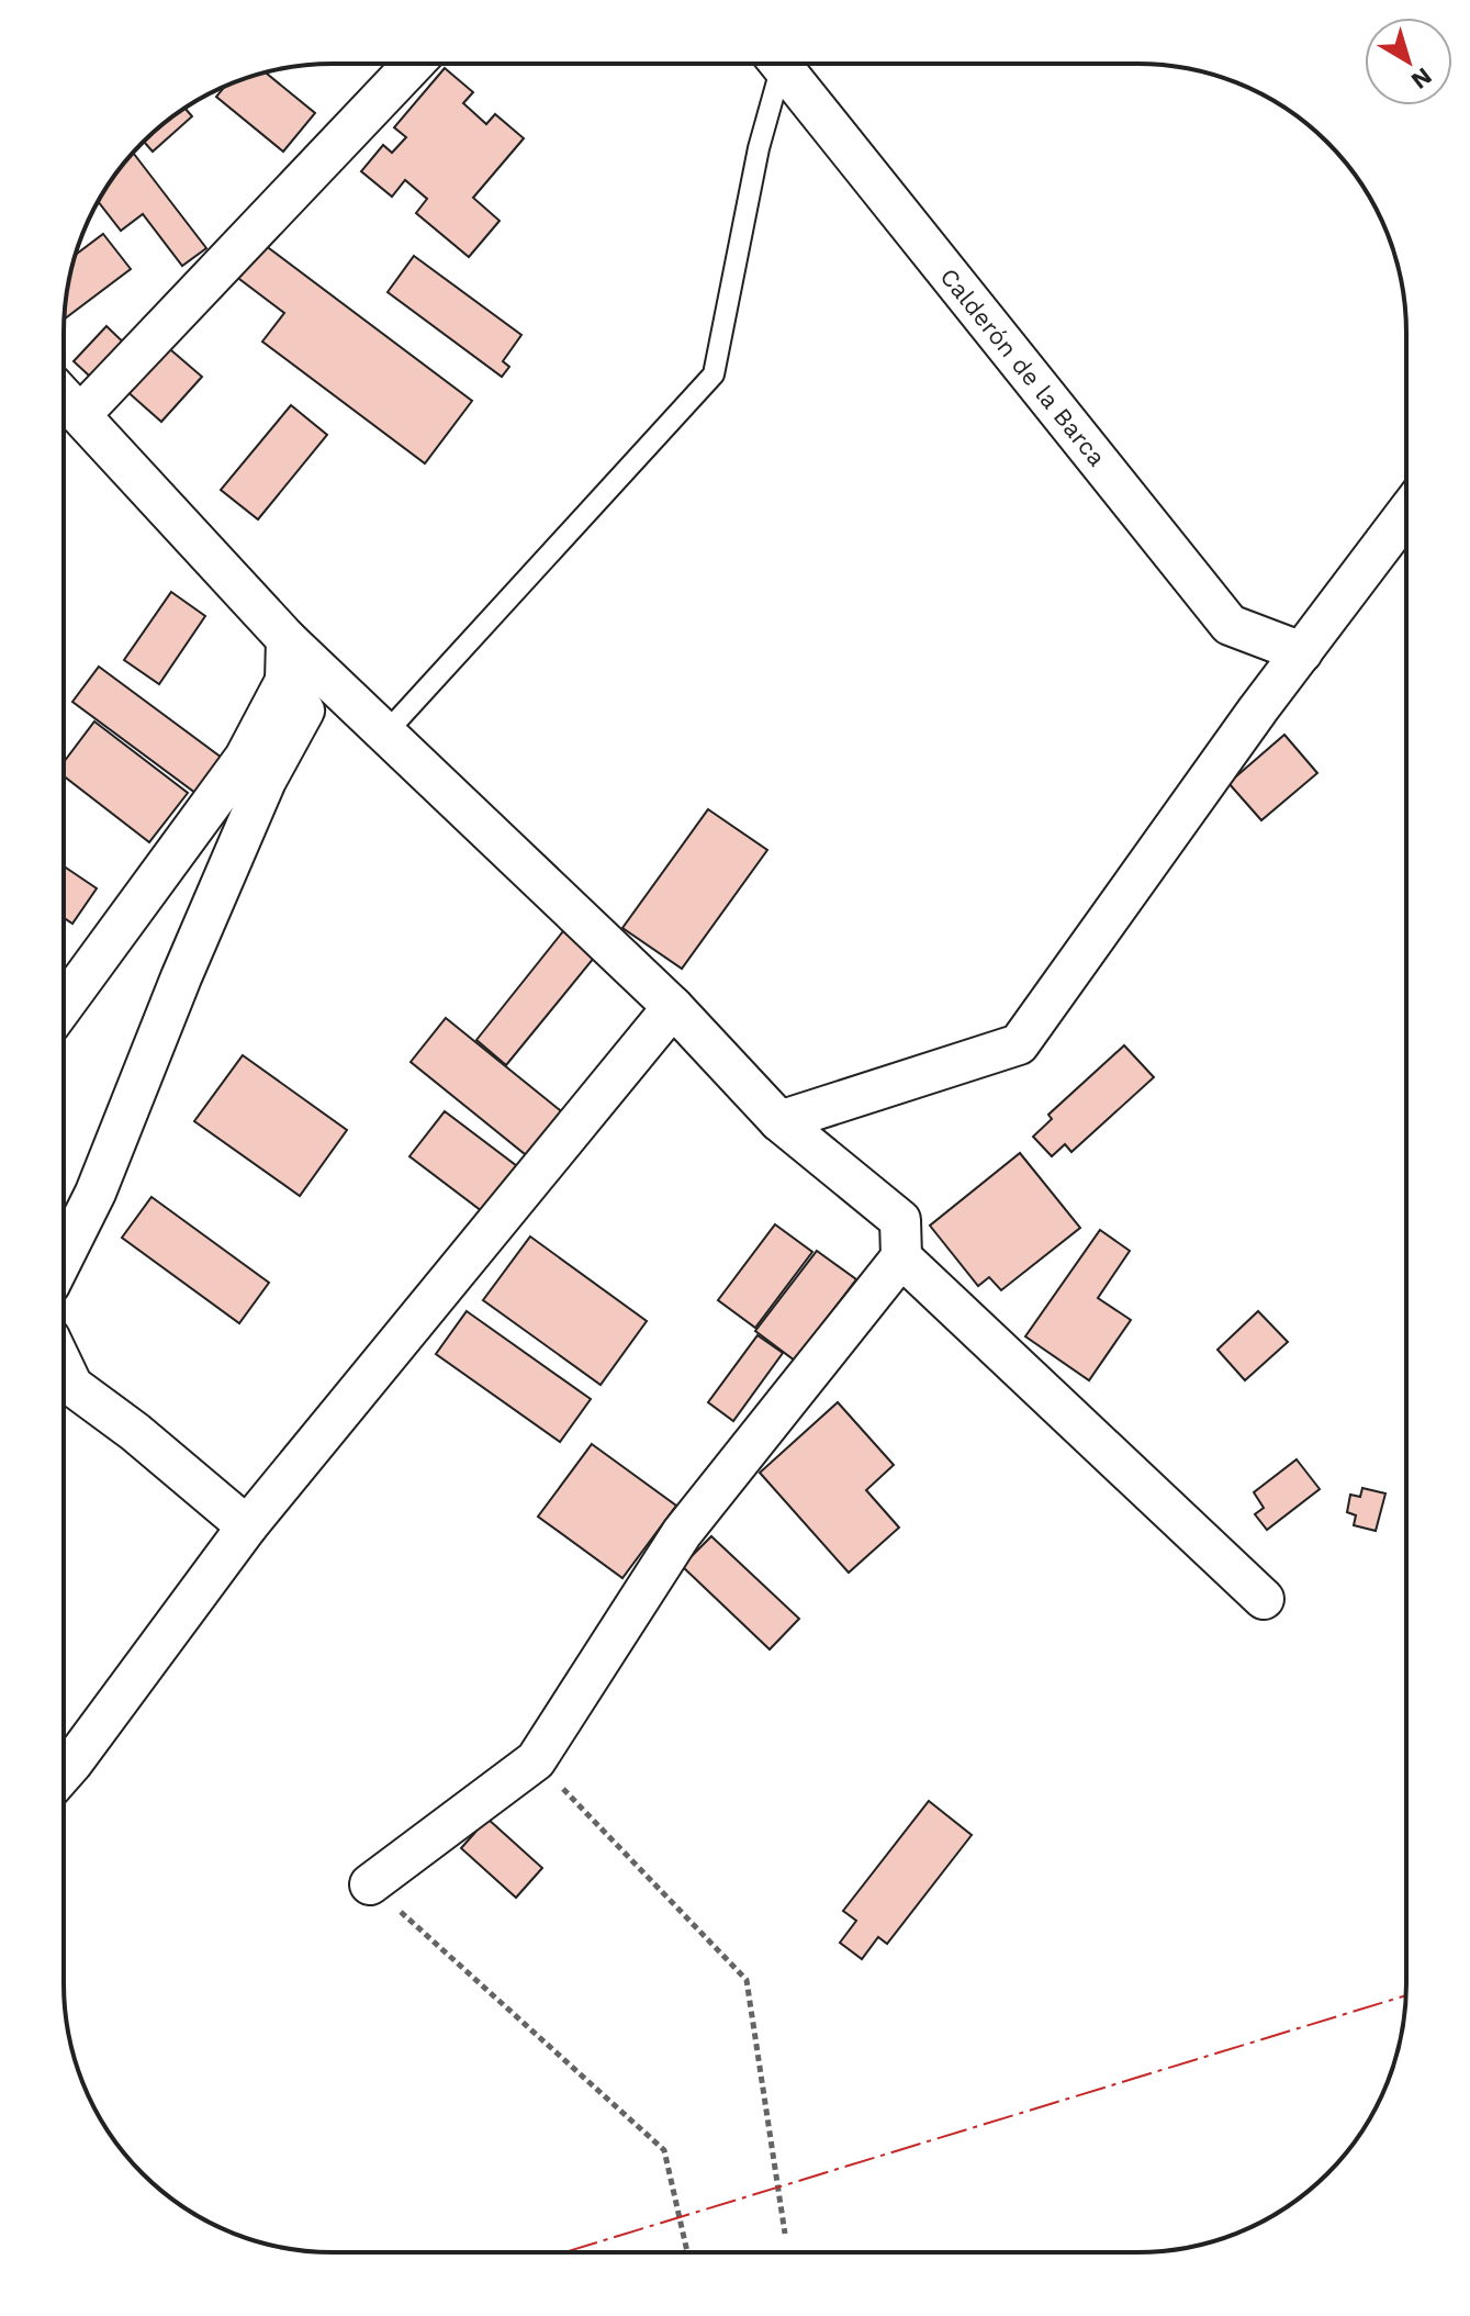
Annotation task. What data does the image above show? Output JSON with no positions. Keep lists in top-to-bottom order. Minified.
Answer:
{"streets":{"street":["Calderón de la Barca"]},"north":"bottom right"}
